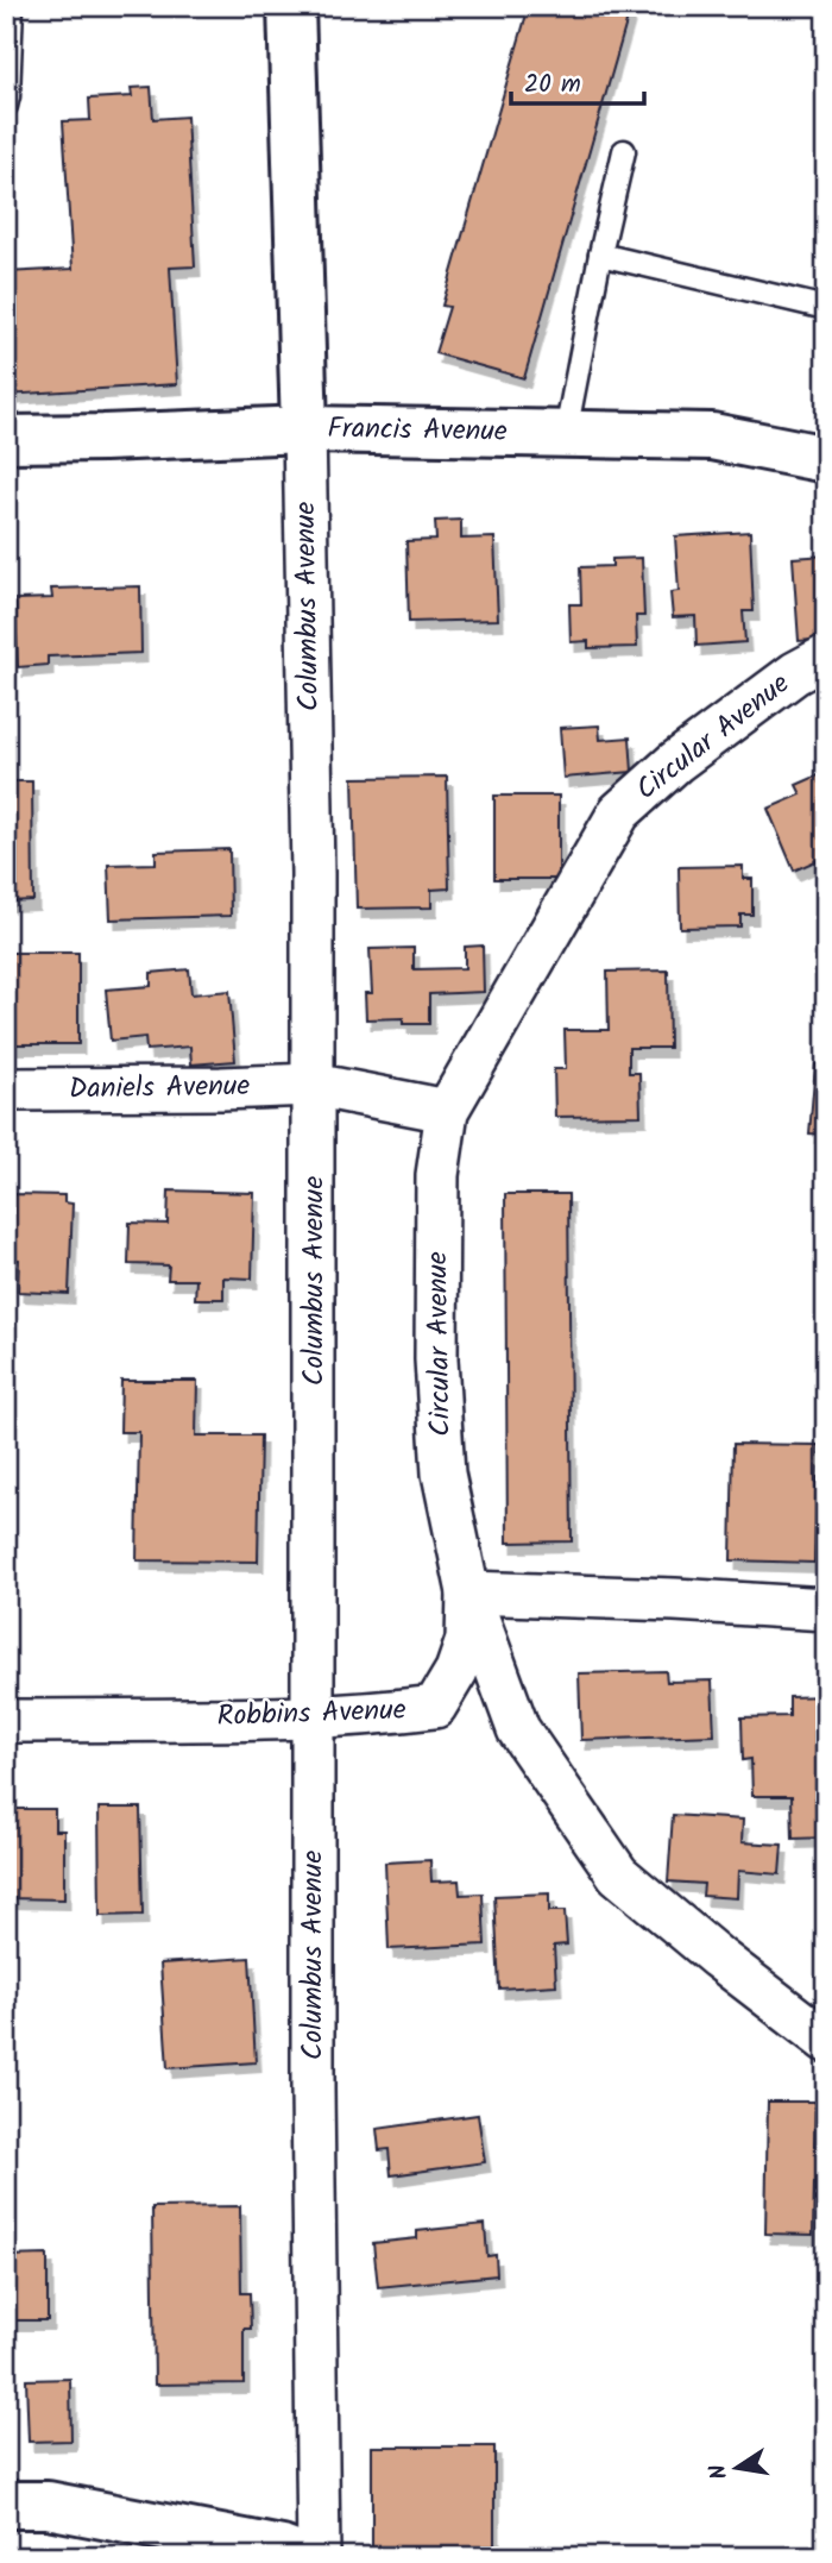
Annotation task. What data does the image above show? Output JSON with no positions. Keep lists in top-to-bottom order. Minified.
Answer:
{"streets":{"street":["Francis Avenue","Columbus Avenue","Circular Avenue","Daniels Avenue","Robbins Avenue"]},"crossings":[["Francis Avenue","Columbus Avenue"],["Columbus Avenue","Daniels Avenue"],["Columbus Avenue","Robbins Avenue"],["Circular Avenue","Daniels Avenue"],["Circular Avenue","Robbins Avenue"]],"scale_bar":"20 m","north":"left"}
